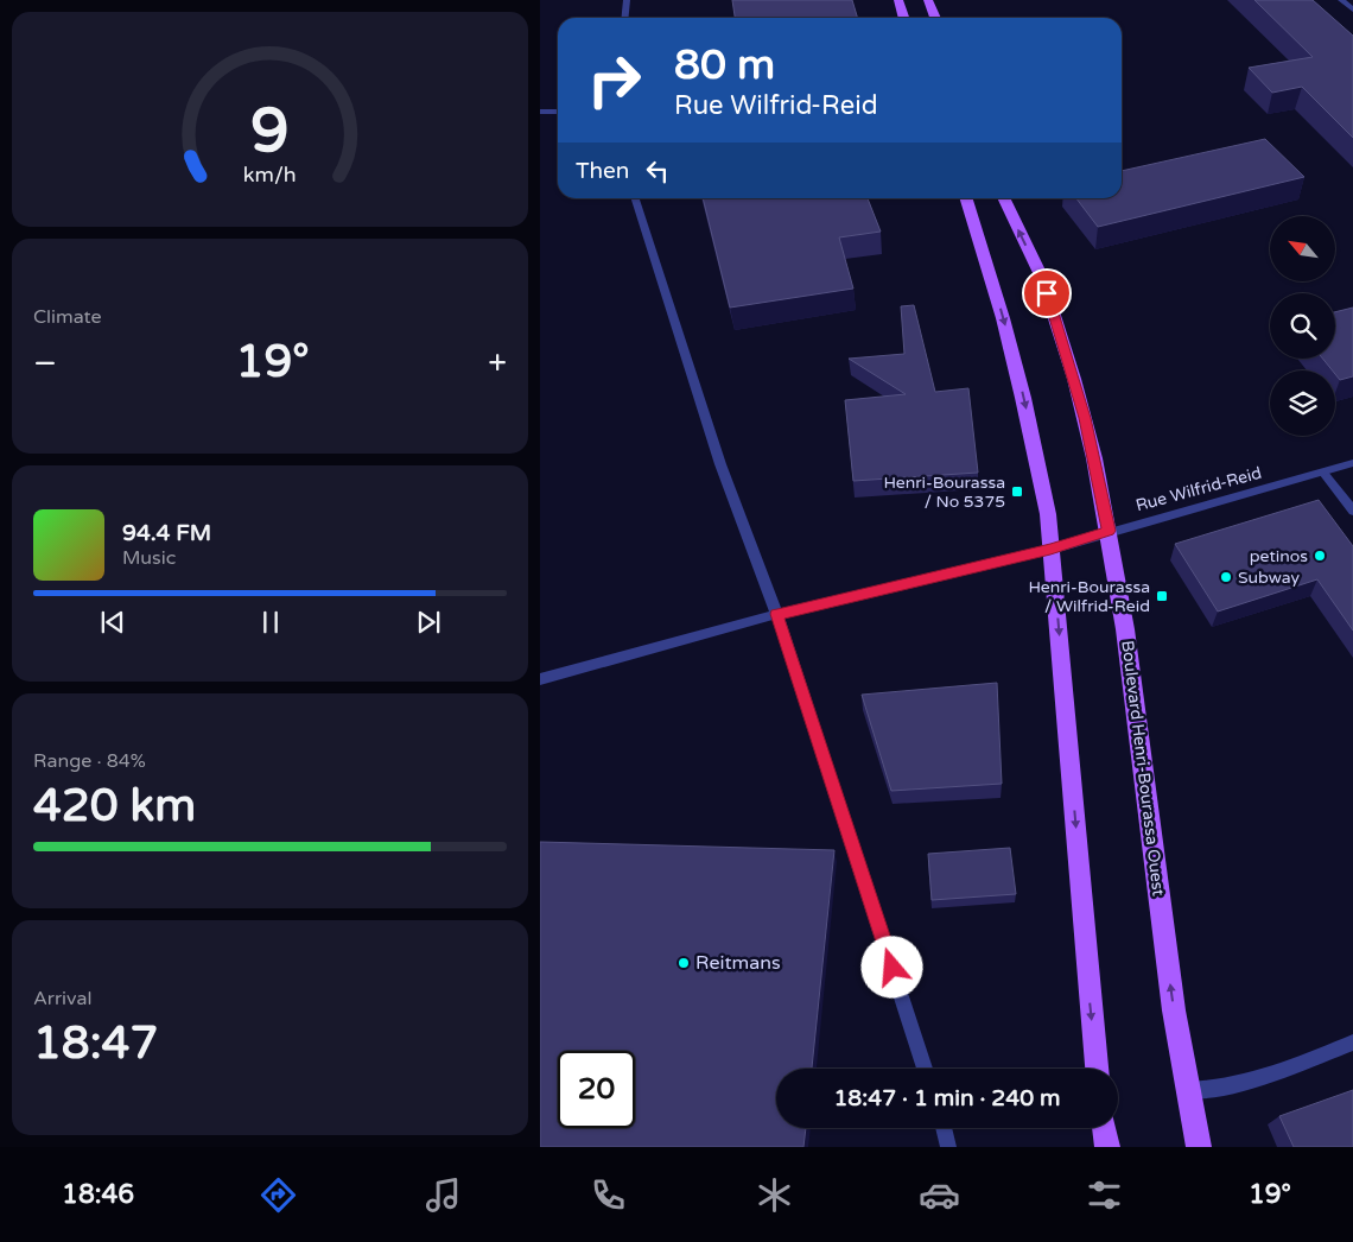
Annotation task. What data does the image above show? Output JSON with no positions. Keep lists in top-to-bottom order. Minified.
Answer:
{"streets":{"main road":["Boulevard Henri-Bourassa Ouest"],"street":["Rue Wilfrid-Reid"]},"crossings":[["Rue Wilfrid-Reid","Boulevard Henri-Bourassa Ouest"]],"places":{"transit":["Henri-Bourassa / No 5375","Henri-Bourassa / Wilfrid-Reid"],"other":["petinos","Subway","Reitmans"]},"north":"top left","page":{"turn":["80 m","Rue Wilfrid-Reid"],"then":"Then","tile":["Climate",["Range · 84%","420 km"],["Arrival","18:47"]],"heat":["−","19°","+"],"song":["94.4 FM","Music"],"limit":"20","trip":"18:47 · 1 min · 240 m","tabs":["18:46","19°"],"gauge":["9","km/h"]}}
